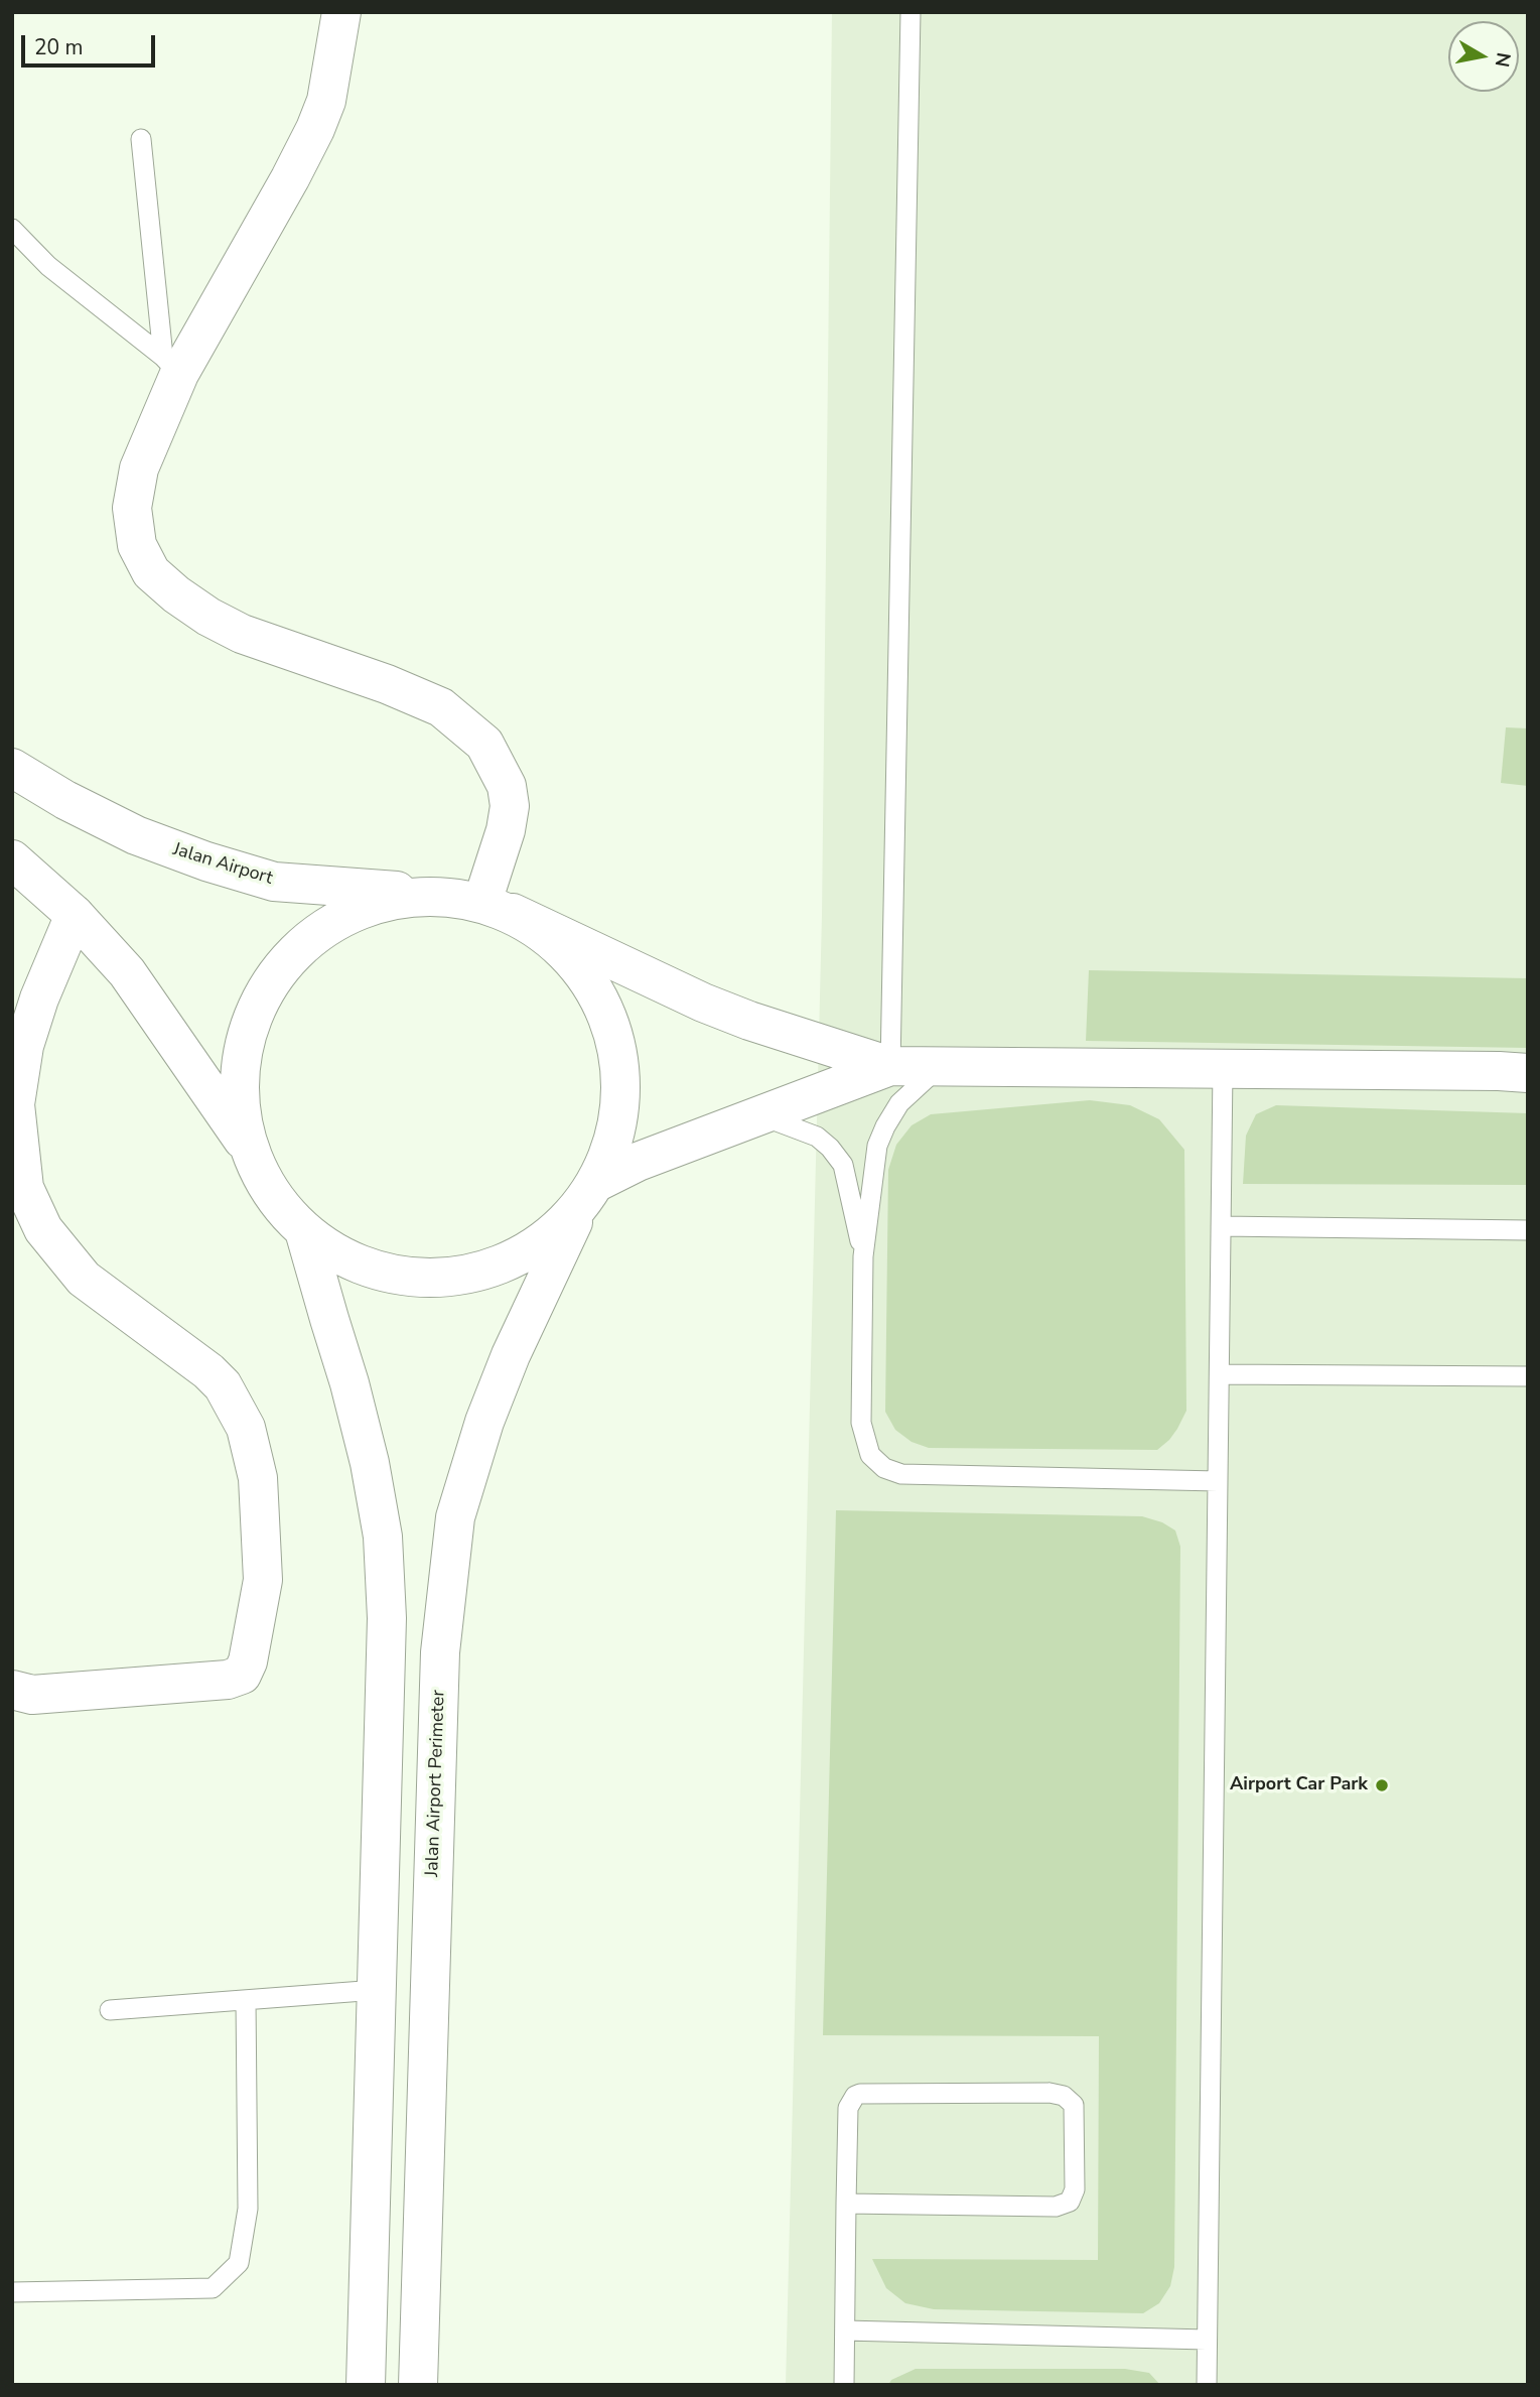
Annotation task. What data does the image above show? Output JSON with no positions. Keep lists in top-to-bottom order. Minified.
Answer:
{"streets":{"main road":["Jalan Airport","Jalan Airport Perimeter"]},"crossings":[["Jalan Airport","Jalan Airport Perimeter"]],"places":["Airport Car Park"],"scale_bar":"20 m","north":"right"}
